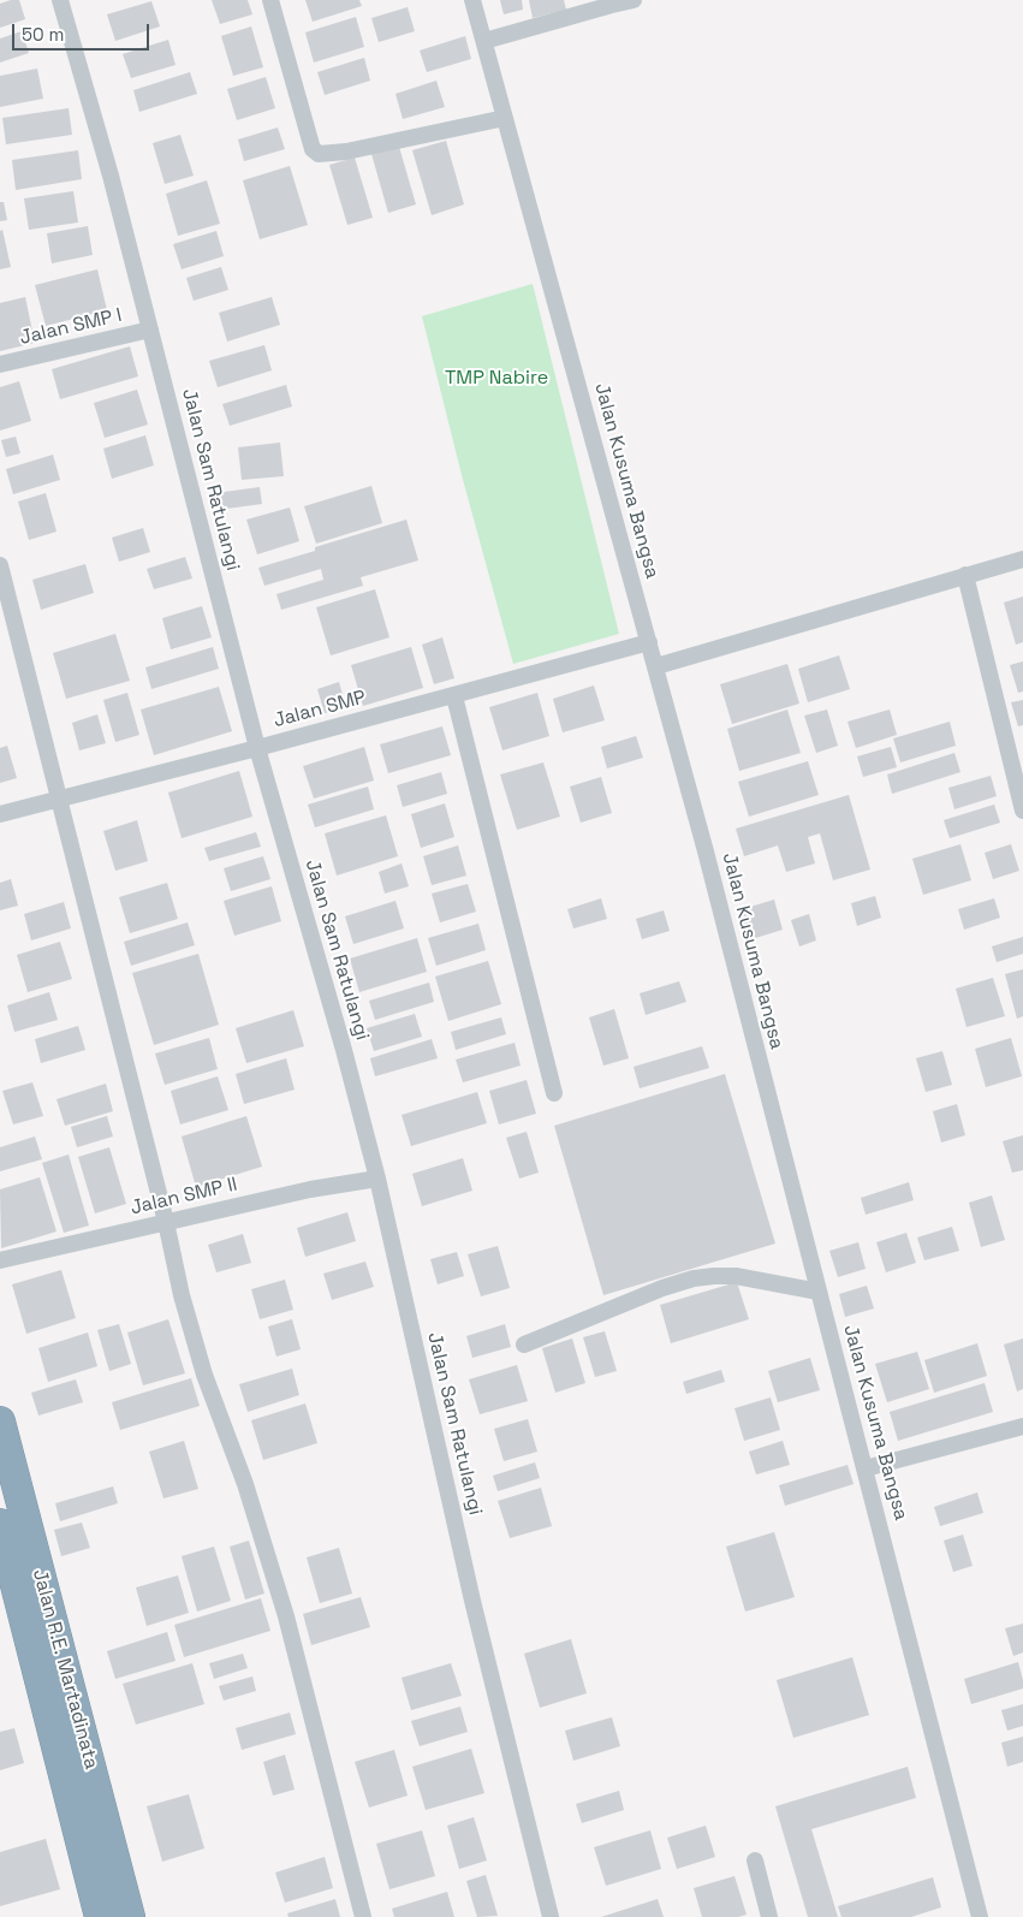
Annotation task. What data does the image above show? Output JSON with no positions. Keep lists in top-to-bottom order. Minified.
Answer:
{"streets":{"highway":["Jalan R.E. Martadinata"],"street":["Jalan SMP I","Jalan Sam Ratulangi","Jalan Kusuma Bangsa","Jalan SMP","Jalan SMP II"]},"crossings":[["Jalan SMP I","Jalan Sam Ratulangi"],["Jalan Sam Ratulangi","Jalan SMP"],["Jalan Sam Ratulangi","Jalan SMP II"],["Jalan Kusuma Bangsa","Jalan SMP"]],"parks":["TMP Nabire"],"scale_bar":"50 m"}
